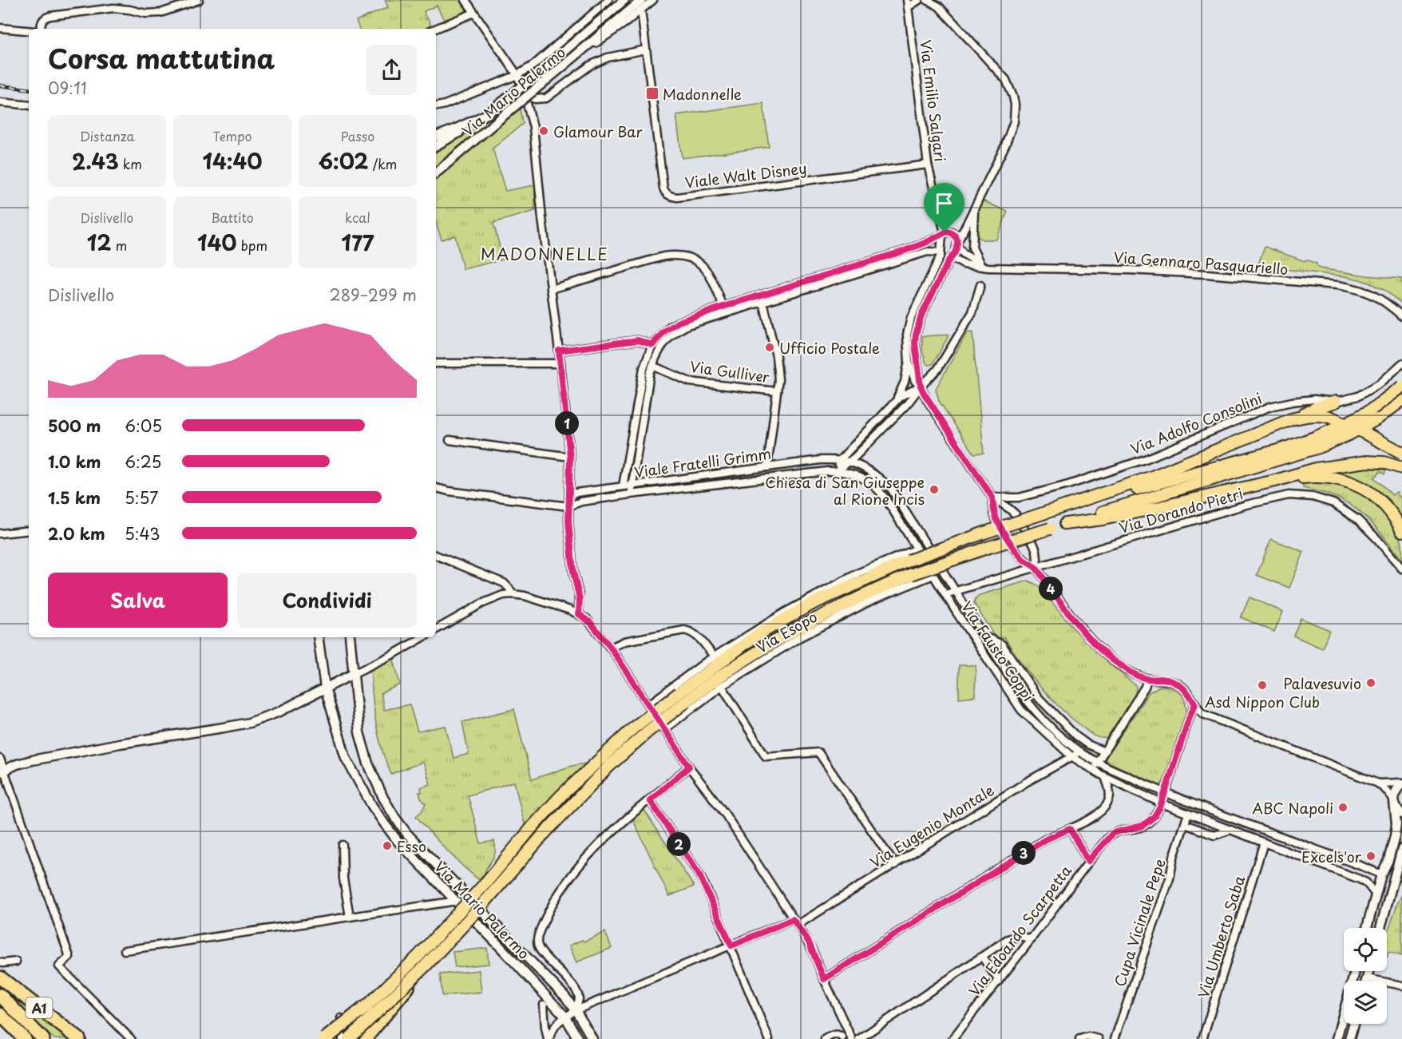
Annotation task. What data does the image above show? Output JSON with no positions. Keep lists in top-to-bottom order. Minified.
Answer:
{"streets":{"highway":["A1"],"street":["Via Mario Palermo","Via Emilio Salgari","Viale Walt Disney","Via Gennaro Pasquariello","Via Gulliver","Via Adolfo Consolini","Viale Fratelli Grimm","Via Dorando Pietri","Via Esopo","Via Fausto Coppi","Via Eugenio Montale","Cupa Vicinale Pepe","Via Edoardo Scarpetta","Via Umberto Saba"]},"crossings":[["Via Mario Palermo","Viale Walt Disney"],["Via Mario Palermo","Via Eugenio Montale"],["Via Emilio Salgari","Viale Walt Disney"],["Viale Fratelli Grimm","Via Fausto Coppi"],["Via Dorando Pietri","Via Fausto Coppi"],["Via Esopo","Via Fausto Coppi"],["Via Fausto Coppi","Via Eugenio Montale"],["Via Fausto Coppi","Cupa Vicinale Pepe"],["Via Fausto Coppi","Via Edoardo Scarpetta"],["Via Fausto Coppi","Via Umberto Saba"]],"districts":["MADONNELLE"],"places":{"transit":["Madonnelle"],"other":["Glamour Bar","Ufficio Postale","Chiesa di San Giuseppe al Rione Incis","Palavesuvio","Asd Nippon Club","ABC Napoli","Esso","Excels'or"]},"page":{"heading":["Corsa mattutina","09:11"],"stats":[["Distanza","2.43 km"],["Tempo","14:40"],["Passo","6:02 /km"],["Dislivello","12 m"],["Battito","140 bpm"],["kcal","177"]],"chart":["Dislivello","289–299 m"],"list":[{"name":"500 m","note":"6:05"},{"name":"1.0 km","note":"6:25"},{"name":"1.5 km","note":"5:57"},{"name":"2.0 km","note":"5:43"}],"pins":["1","4","2","3"],"buttons":["Salva","Condividi"]}}
